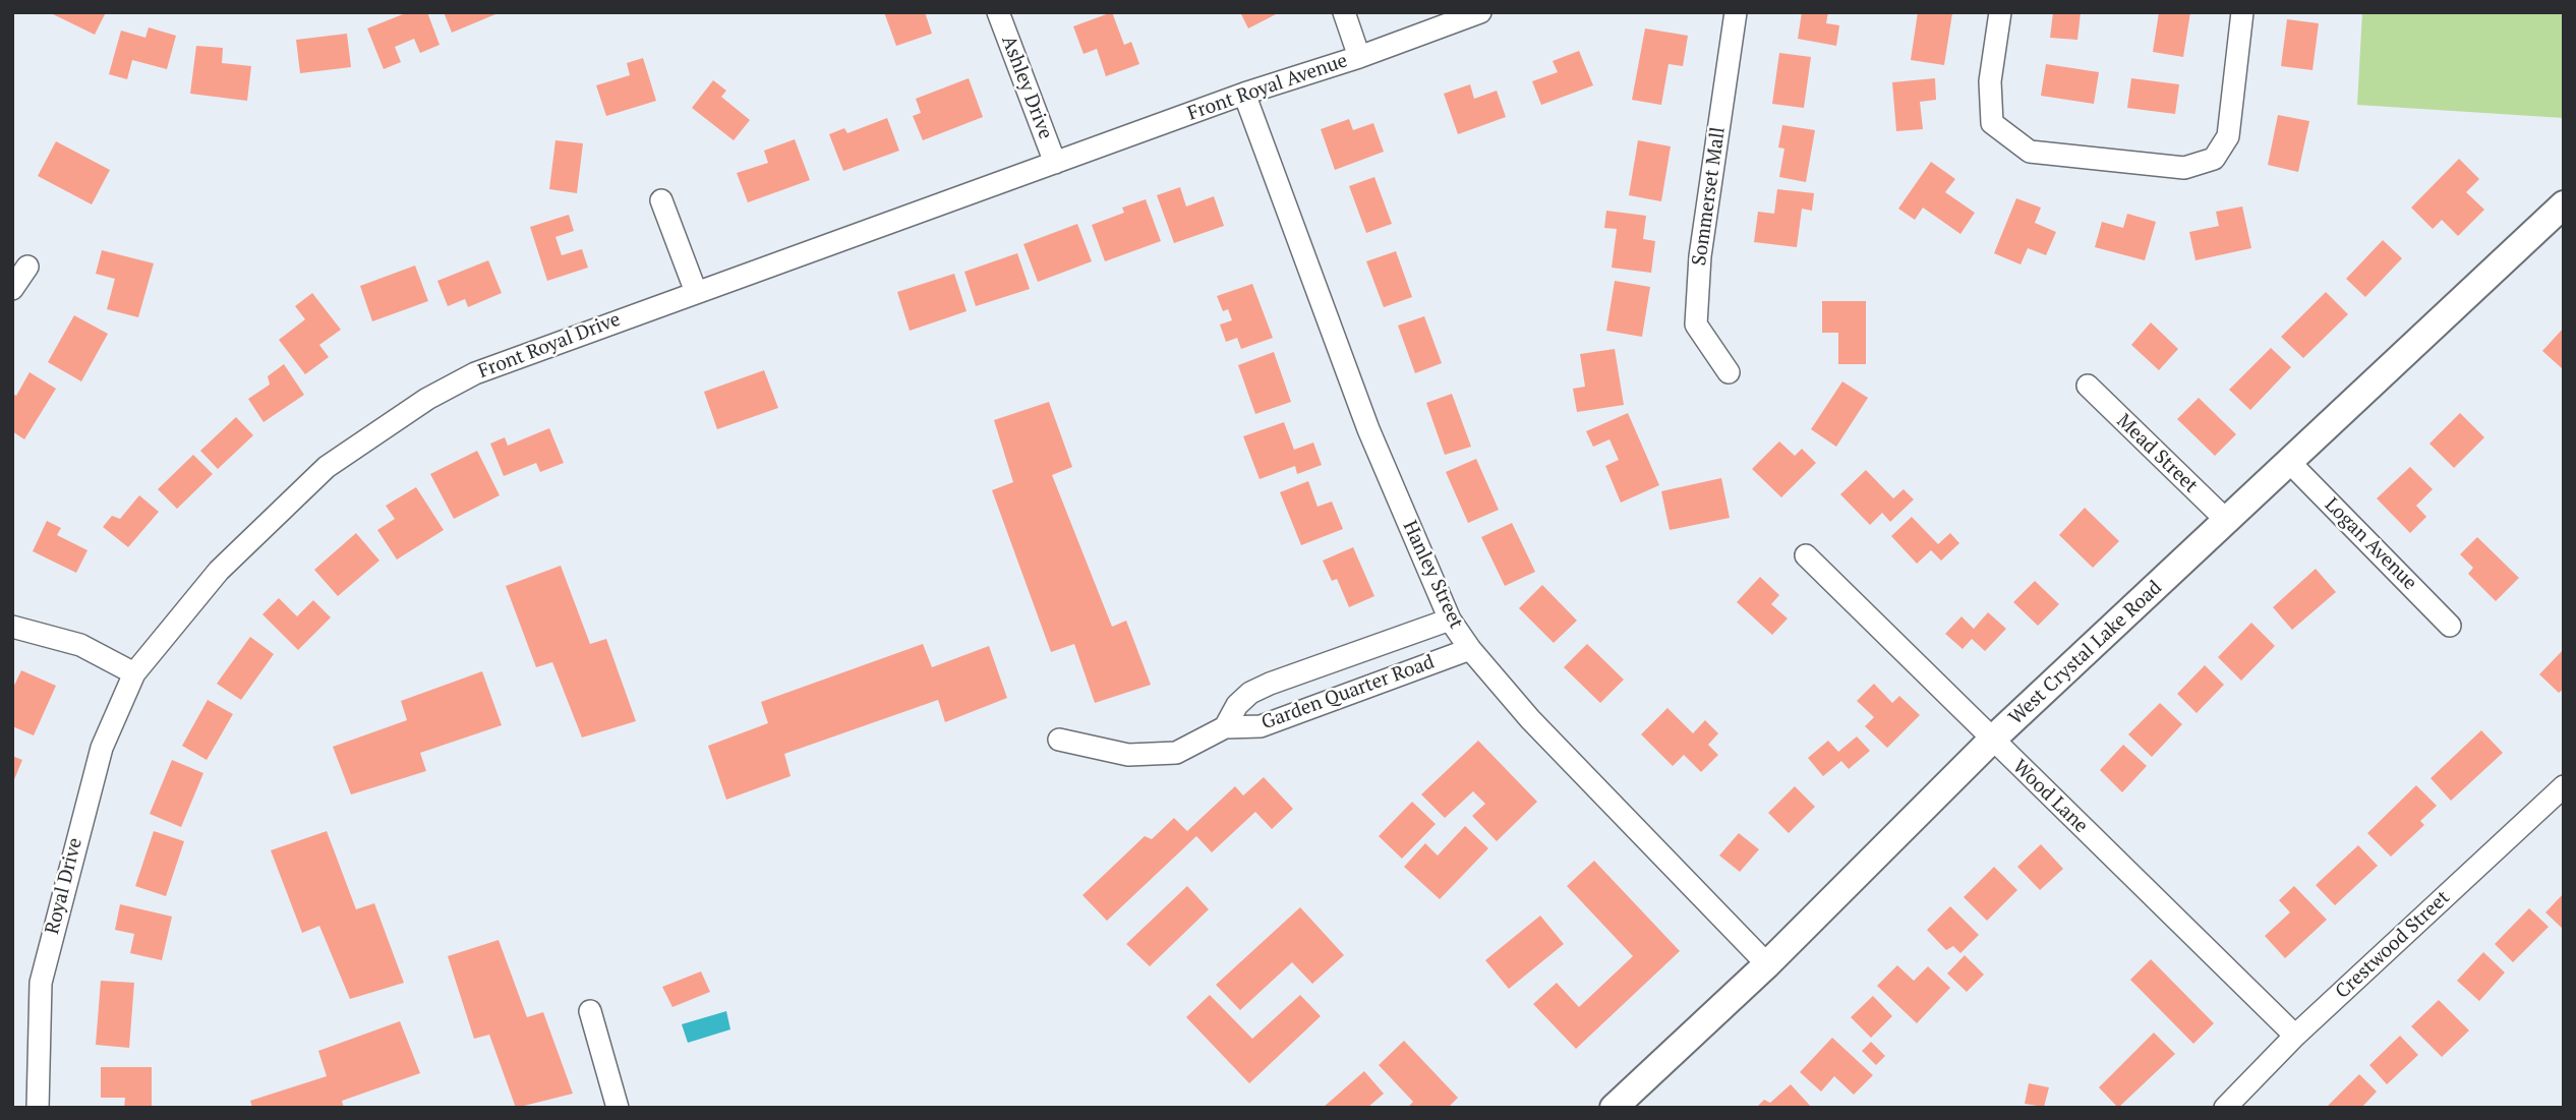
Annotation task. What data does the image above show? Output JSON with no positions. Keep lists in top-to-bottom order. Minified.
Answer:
{"streets":{"street":["Ashley Drive","Front Royal Avenue","Sommerset Mall","Front Royal Drive","Mead Street","Logan Avenue","Hanley Street","West Crystal Lake Road","Garden Quarter Road","Wood Lane","Royal Drive","Crestwood Street"]},"crossings":[["Ashley Drive","Front Royal Avenue"],["Ashley Drive","Front Royal Drive"],["Front Royal Avenue","Front Royal Drive"],["Front Royal Avenue","Hanley Street"],["Front Royal Drive","Royal Drive"],["Mead Street","West Crystal Lake Road"],["Logan Avenue","West Crystal Lake Road"],["Hanley Street","West Crystal Lake Road"],["Hanley Street","Garden Quarter Road"],["West Crystal Lake Road","Wood Lane"],["Wood Lane","Crestwood Street"]]}
